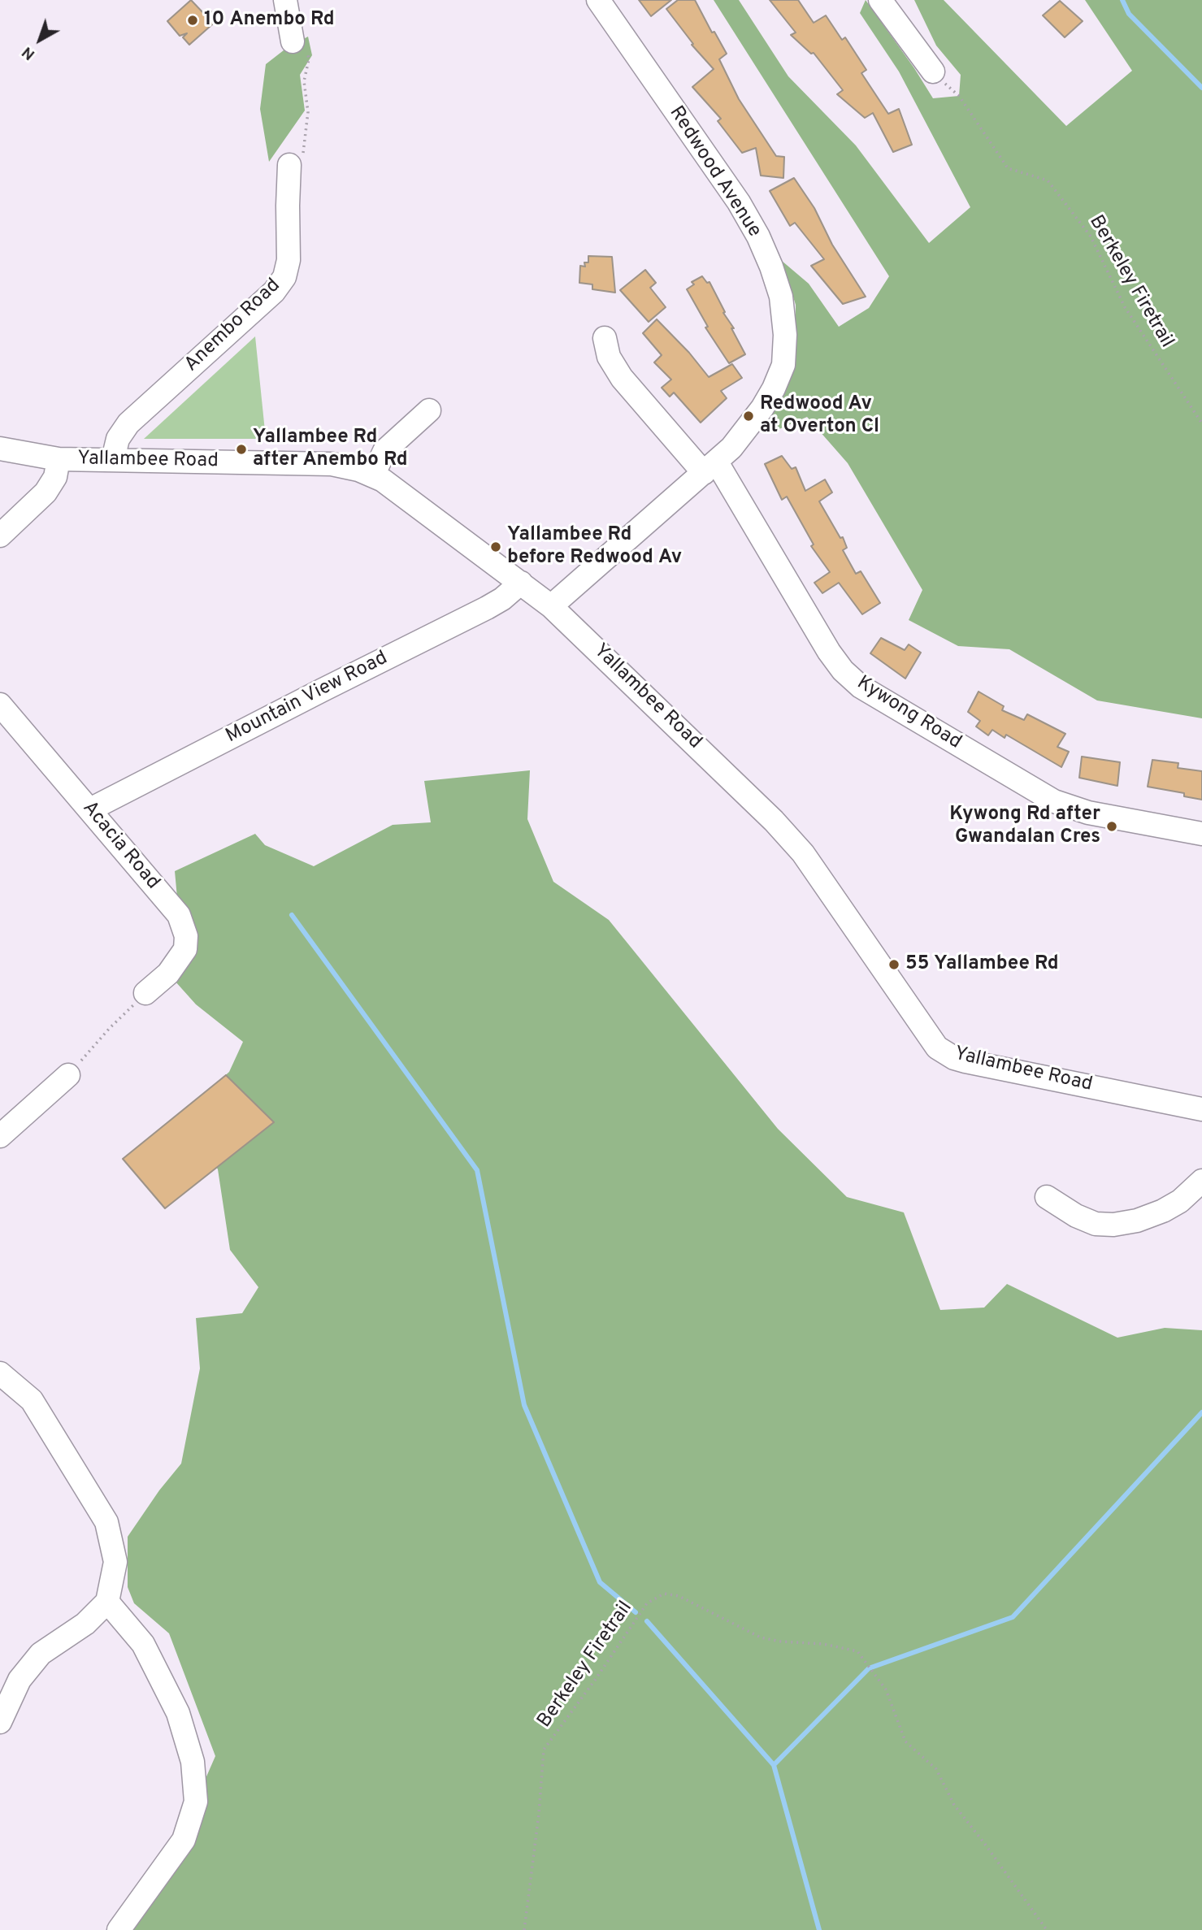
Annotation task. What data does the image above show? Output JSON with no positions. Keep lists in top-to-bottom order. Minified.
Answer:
{"streets":{"street":["Redwood Avenue","Anembo Road","Yallambee Road","Mountain View Road","Kywong Road","Acacia Road"],"path":["Berkeley Firetrail"]},"crossings":[["Redwood Avenue","Yallambee Road"],["Redwood Avenue","Kywong Road"],["Anembo Road","Yallambee Road"],["Yallambee Road","Mountain View Road"],["Mountain View Road","Acacia Road"]],"places":["10 Anembo Rd","Redwood Av at Overton Cl","Yallambee Rd after Anembo Rd","Yallambee Rd before Redwood Av","Kywong Rd after Gwandalan Cres","55 Yallambee Rd"],"north":"bottom left"}
